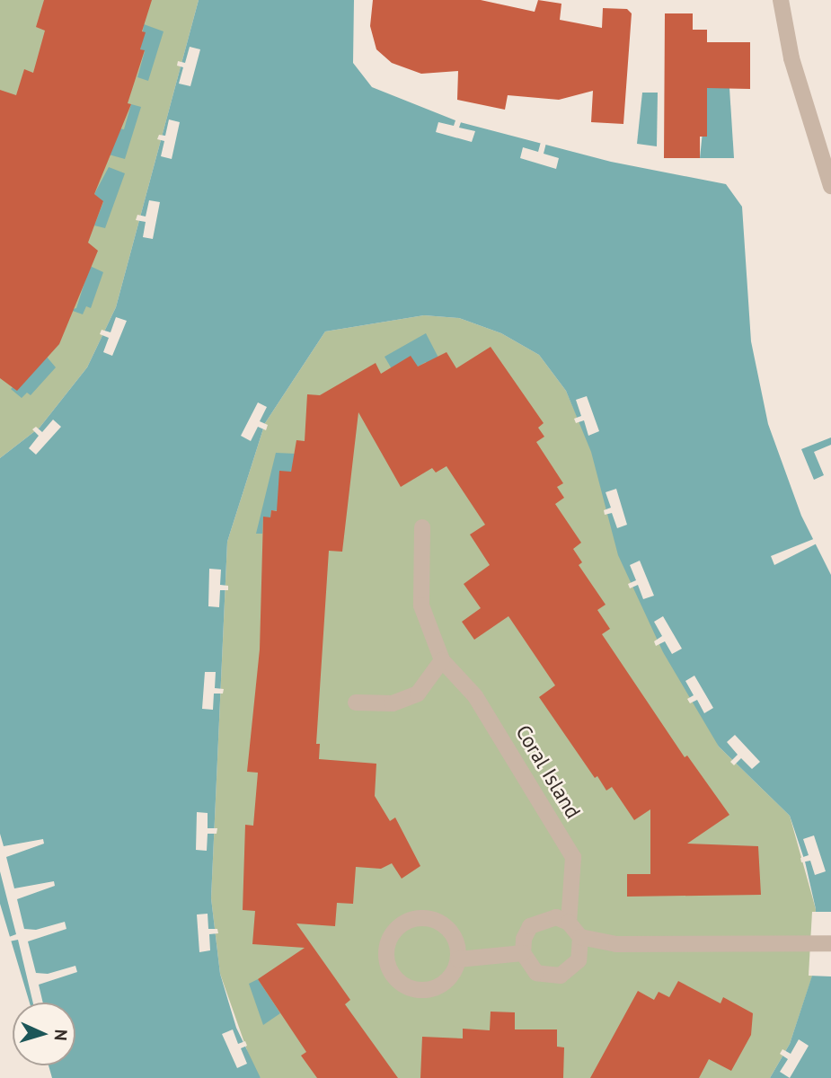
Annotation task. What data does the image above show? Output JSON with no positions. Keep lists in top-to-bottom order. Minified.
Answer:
{"streets":{"street":["Coral Island"]},"north":"right"}
